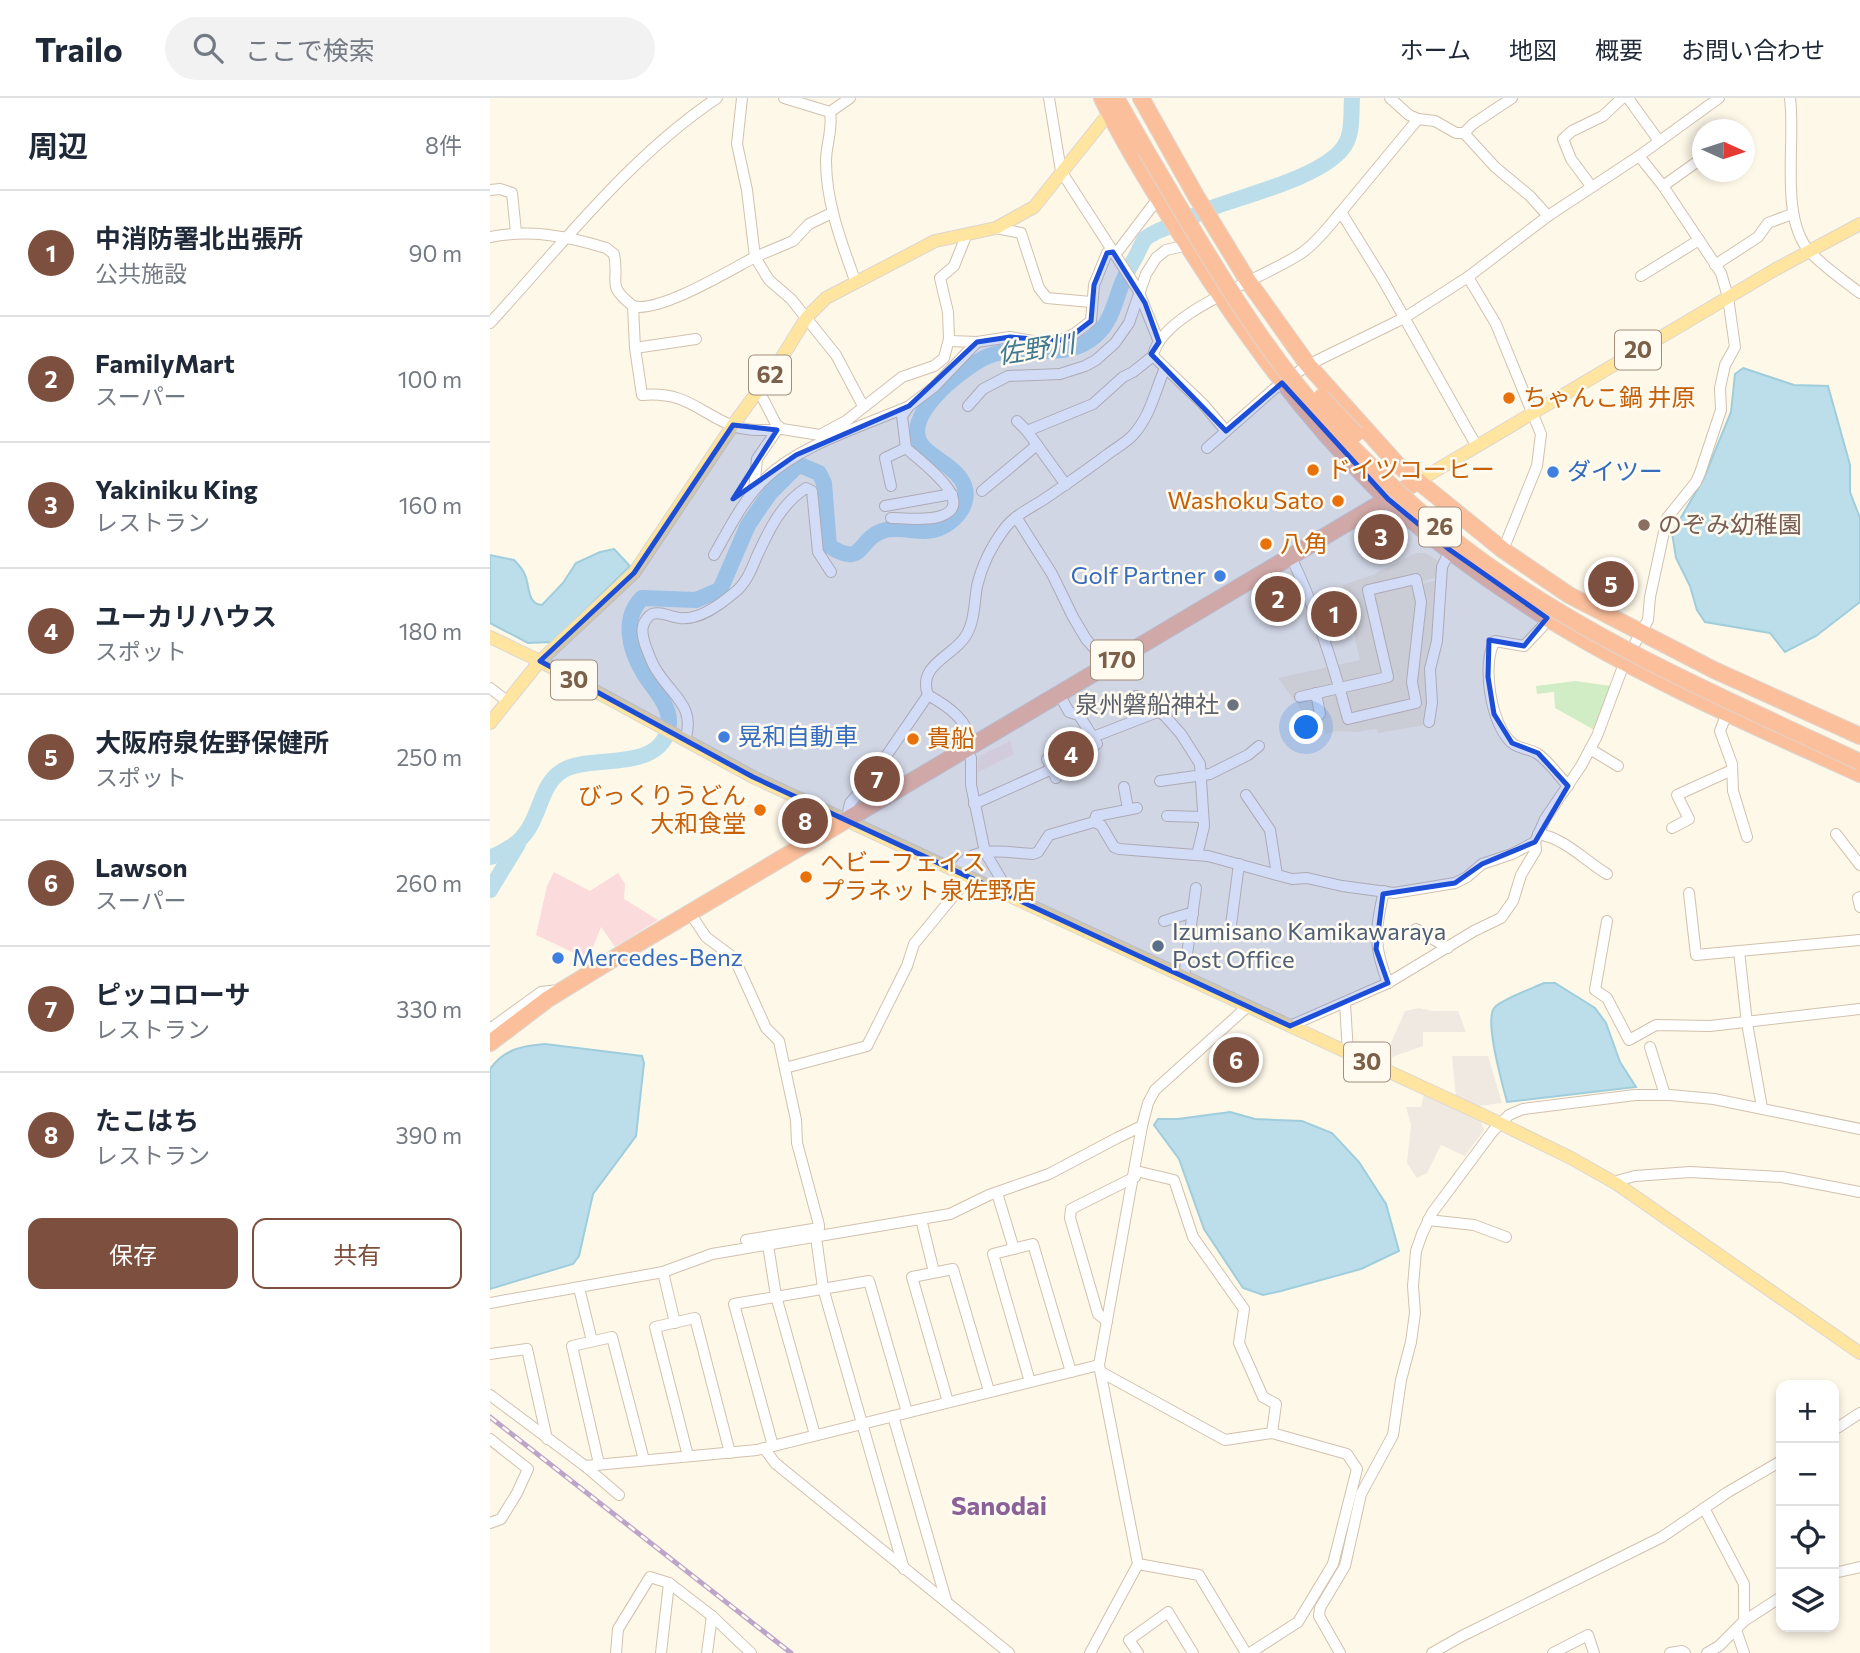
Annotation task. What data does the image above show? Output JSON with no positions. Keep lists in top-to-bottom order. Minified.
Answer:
{"streets":{"highway":["26","170"],"main road":["20","62","30"]},"crossings":[["20","26"],["20","170"],["62","26"],["62","30"],["26","170"],["170","30"]],"districts":["Sanodai"],"water":["佐野川"],"places":["ちゃんこ鍋 井原","ドイツコーヒー","ダイツー","Washoku Sato","のぞみ幼稚園","八角","Golf Partner","泉州磐船神社","晃和自動車","貴船","びっくりうどん 大和食堂","ヘビーフェイス プラネット泉佐野店","Izumisano Kamikawaraya Post Office","Mercedes-Benz"],"north":"right","page":{"header":"Trailo","search":"ここで検索","nav":["ホーム","地図","概要","お問い合わせ"],"heading":["周辺","8件"],"list":[{"mark":"1","name":"中消防署北出張所","note":"公共施設","value":"90 m"},{"mark":"2","name":"FamilyMart","note":"スーパー","value":"100 m"},{"mark":"3","name":"Yakiniku King","note":"レストラン","value":"160 m"},{"mark":"4","name":"ユーカリハウス","note":"スポット","value":"180 m"},{"mark":"5","name":"大阪府泉佐野保健所","note":"スポット","value":"250 m"},{"mark":"6","name":"Lawson","note":"スーパー","value":"260 m"},{"mark":"7","name":"ピッコローサ","note":"レストラン","value":"330 m"},{"mark":"8","name":"たこはち","note":"レストラン","value":"390 m"}],"pins":["3","5","2","1","4","7","8","6"],"buttons":["保存","共有"],"map_buttons":["+","−"]}}
